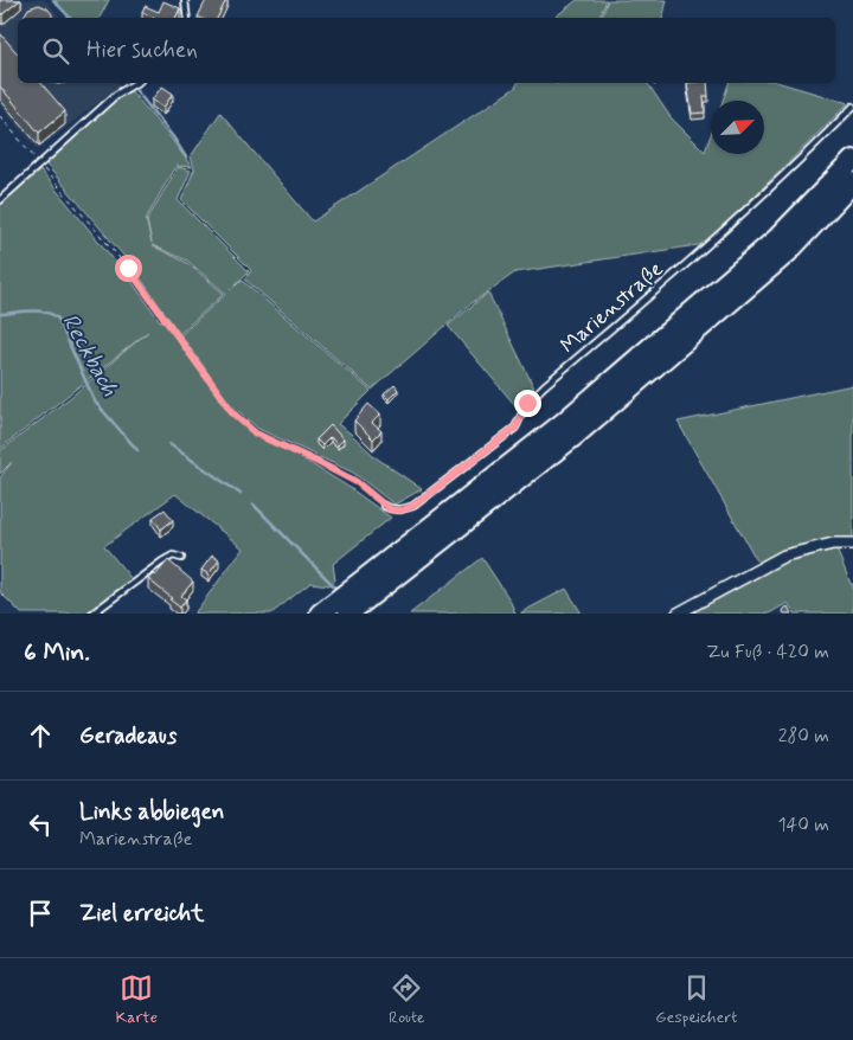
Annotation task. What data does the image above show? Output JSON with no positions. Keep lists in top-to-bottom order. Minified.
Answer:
{"streets":{"lane":["Marienstraße"]},"water":["Reckbach"],"north":"top right","page":{"search":"Hier suchen","heading":["6 Min.","Zu Fuß · 420 m"],"list":[["Geradeaus","280 m"],["Links abbiegen","Marienstraße","140 m"],"Ziel erreicht"],"nav":["Karte","Route","Gespeichert"]}}
